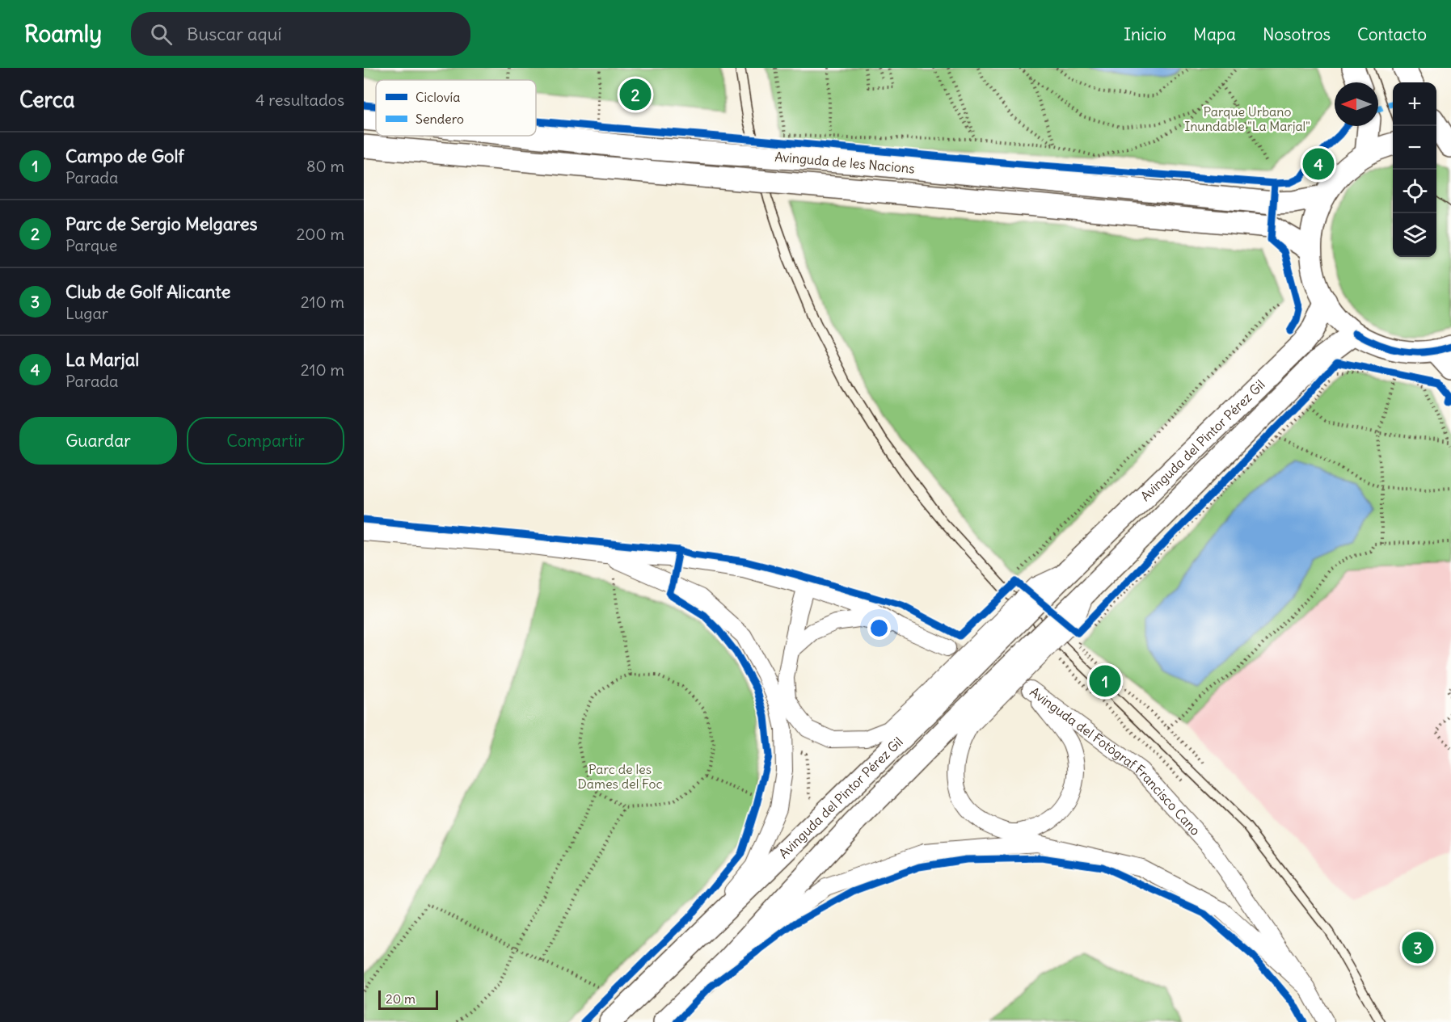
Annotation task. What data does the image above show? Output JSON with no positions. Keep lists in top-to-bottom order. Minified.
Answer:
{"streets":{"main road":["Avinguda de les Nacions","Avinguda del Pintor Pérez Gil"],"street":["Avinguda del Fotògraf Francisco Cano"]},"crossings":[["Avinguda del Pintor Pérez Gil","Avinguda del Fotògraf Francisco Cano"]],"parks":["Parque Urbano Inundable \"La Marjal\"","Parc de les Dames del Foc"],"legend":["Ciclovía","Sendero"],"scale_bar":"20 m","north":"left","page":{"header":"Roamly","search":"Buscar aquí","nav":["Inicio","Mapa","Nosotros","Contacto"],"heading":["Cerca","4 resultados"],"pins":["2","4","1","3"],"map_buttons":["+","−"],"list":[{"mark":"1","name":"Campo de Golf","note":"Parada","value":"80 m"},{"mark":"2","name":"Parc de Sergio Melgares","note":"Parque","value":"200 m"},{"mark":"3","name":"Club de Golf Alicante","note":"Lugar","value":"210 m"},{"mark":"4","name":"La Marjal","note":"Parada","value":"210 m"}],"buttons":["Guardar","Compartir"],"scale":"20 m"}}
